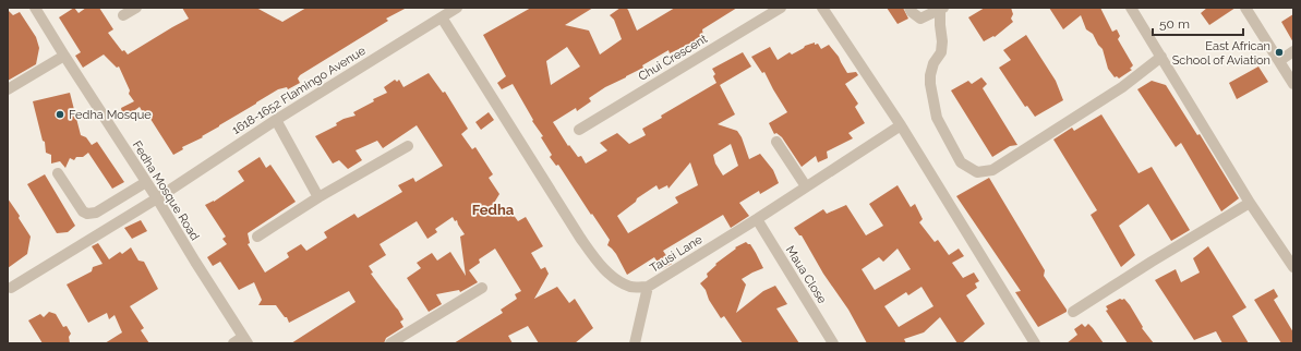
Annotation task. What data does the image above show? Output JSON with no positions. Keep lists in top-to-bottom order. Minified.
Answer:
{"streets":{"street":["Chui Crescent","1618-1652 Flamingo Avenue","Fedha Mosque Road","Tausi Lane","Maua Close"]},"crossings":[["1618-1652 Flamingo Avenue","Fedha Mosque Road"],["1618-1652 Flamingo Avenue","Tausi Lane"],["Tausi Lane","Maua Close"]],"districts":["Fedha"],"places":["East African School of Aviation","Fedha Mosque"],"scale_bar":"50 m"}
